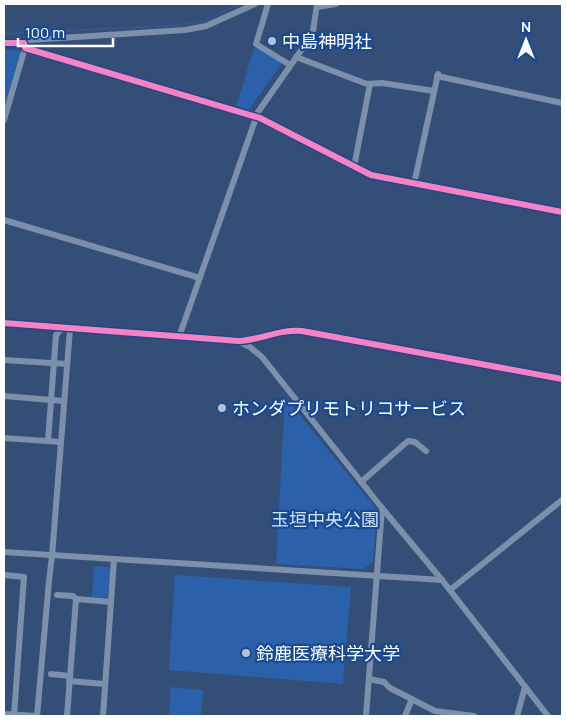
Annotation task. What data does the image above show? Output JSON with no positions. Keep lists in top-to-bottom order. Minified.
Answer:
{"parks":["玉垣中央公園"],"places":["中島神明社","ホンダプリモトリコサービス","鈴鹿医療科学大学"],"scale_bar":"100 m","north":"top"}
